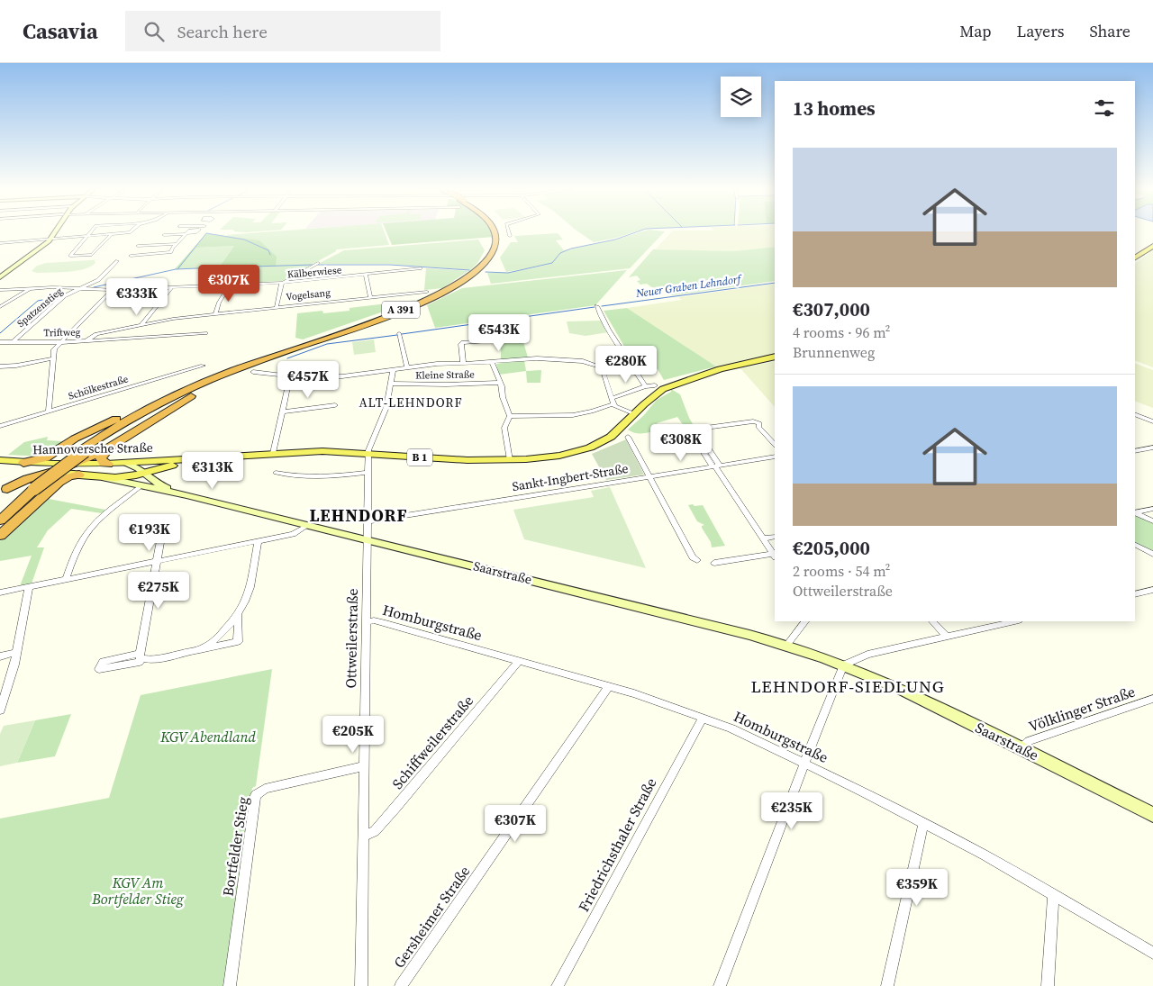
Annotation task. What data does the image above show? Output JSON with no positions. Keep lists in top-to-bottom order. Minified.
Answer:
{"streets":{"highway":["A 391"],"main road":["Hannoversche Straße","B 1"],"street":["Kälberwiese","Vogelsang","Spatzenstieg","Triftweg","Kleine Straße","Schölkestraße","Sankt-Ingbert-Straße","Saarstraße","Homburgstraße","Ottweilerstraße","Völklinger Straße","Schiffweilerstraße","Friedrichsthaler Straße","Bortfelder Stieg","Gersheimer Straße"]},"crossings":[["Kälberwiese","Spatzenstieg"],["Vogelsang","Triftweg"],["Spatzenstieg","Triftweg"],["Kleine Straße","Ottweilerstraße"],["Hannoversche Straße","Saarstraße"],["Hannoversche Straße","Ottweilerstraße"],["Sankt-Ingbert-Straße","Ottweilerstraße"],["Saarstraße","Ottweilerstraße"],["Saarstraße","Völklinger Straße"],["Homburgstraße","Ottweilerstraße"],["Homburgstraße","Schiffweilerstraße"],["Homburgstraße","Friedrichsthaler Straße"],["Homburgstraße","Gersheimer Straße"],["Ottweilerstraße","Schiffweilerstraße"],["Ottweilerstraße","Bortfelder Stieg"]],"districts":["ALT-LEHNDORF","LEHNDORF","LEHNDORF-SIEDLUNG"],"water":["Neuer Graben Lehndorf"],"parks":["KGV Abendland","KGV Am Bortfelder Stieg"],"page":{"header":"Casavia","search":"Search here","nav":["Map","Layers","Share"],"heading":"13 homes","list":[{"name":"€307,000","note":"4 rooms · 96 m² · Brunnenweg"},{"name":"€205,000","note":"2 rooms · 54 m² · Ottweilerstraße"}],"price":["€307K","€333K","€543K","€280K","€457K","€308K","€313K","€193K","€275K","€205K","€235K","€307K","€359K"]}}
